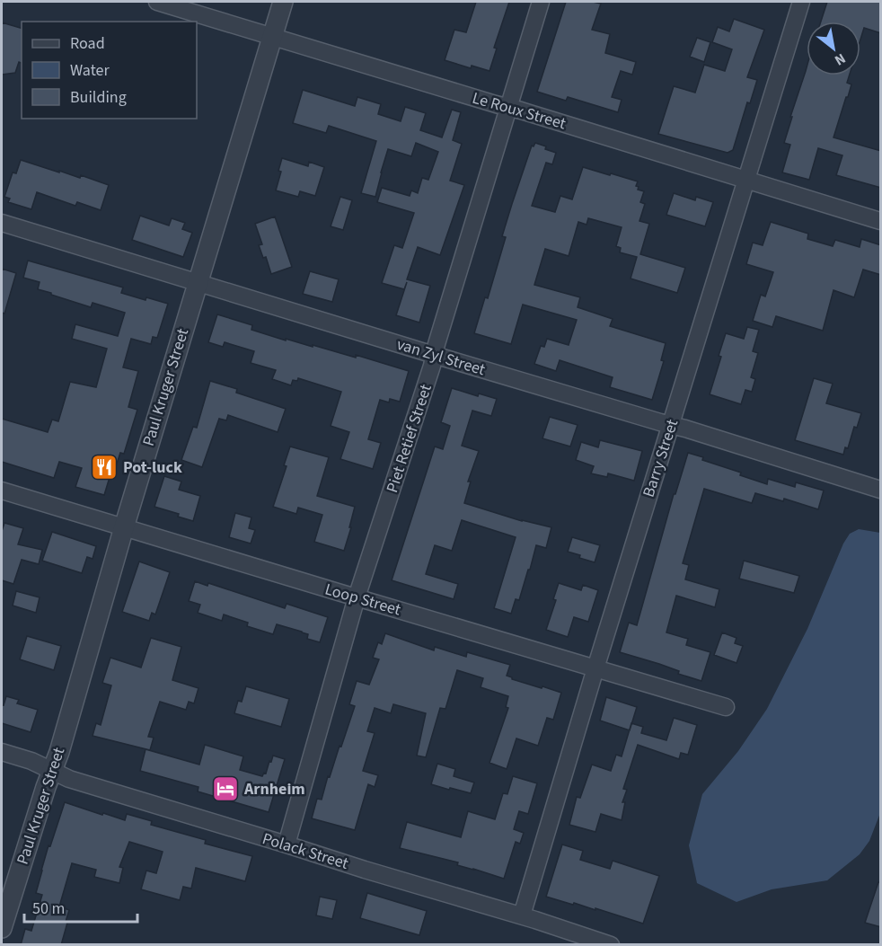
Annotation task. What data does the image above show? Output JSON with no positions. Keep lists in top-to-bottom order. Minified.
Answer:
{"streets":{"street":["Le Roux Street","van Zyl Street","Paul Kruger Street","Piet Retief Street","Barry Street","Loop Street","Polack Street"]},"crossings":[["Le Roux Street","Paul Kruger Street"],["Le Roux Street","Piet Retief Street"],["Le Roux Street","Barry Street"],["van Zyl Street","Paul Kruger Street"],["van Zyl Street","Piet Retief Street"],["van Zyl Street","Barry Street"],["Paul Kruger Street","Loop Street"],["Paul Kruger Street","Polack Street"],["Piet Retief Street","Loop Street"],["Piet Retief Street","Polack Street"],["Barry Street","Loop Street"],["Barry Street","Polack Street"]],"places":{"restaurant":["Pot-luck"],"hotel":["Arnheim"]},"legend":["Road","Water","Building"],"scale_bar":"50 m","north":"bottom right"}
